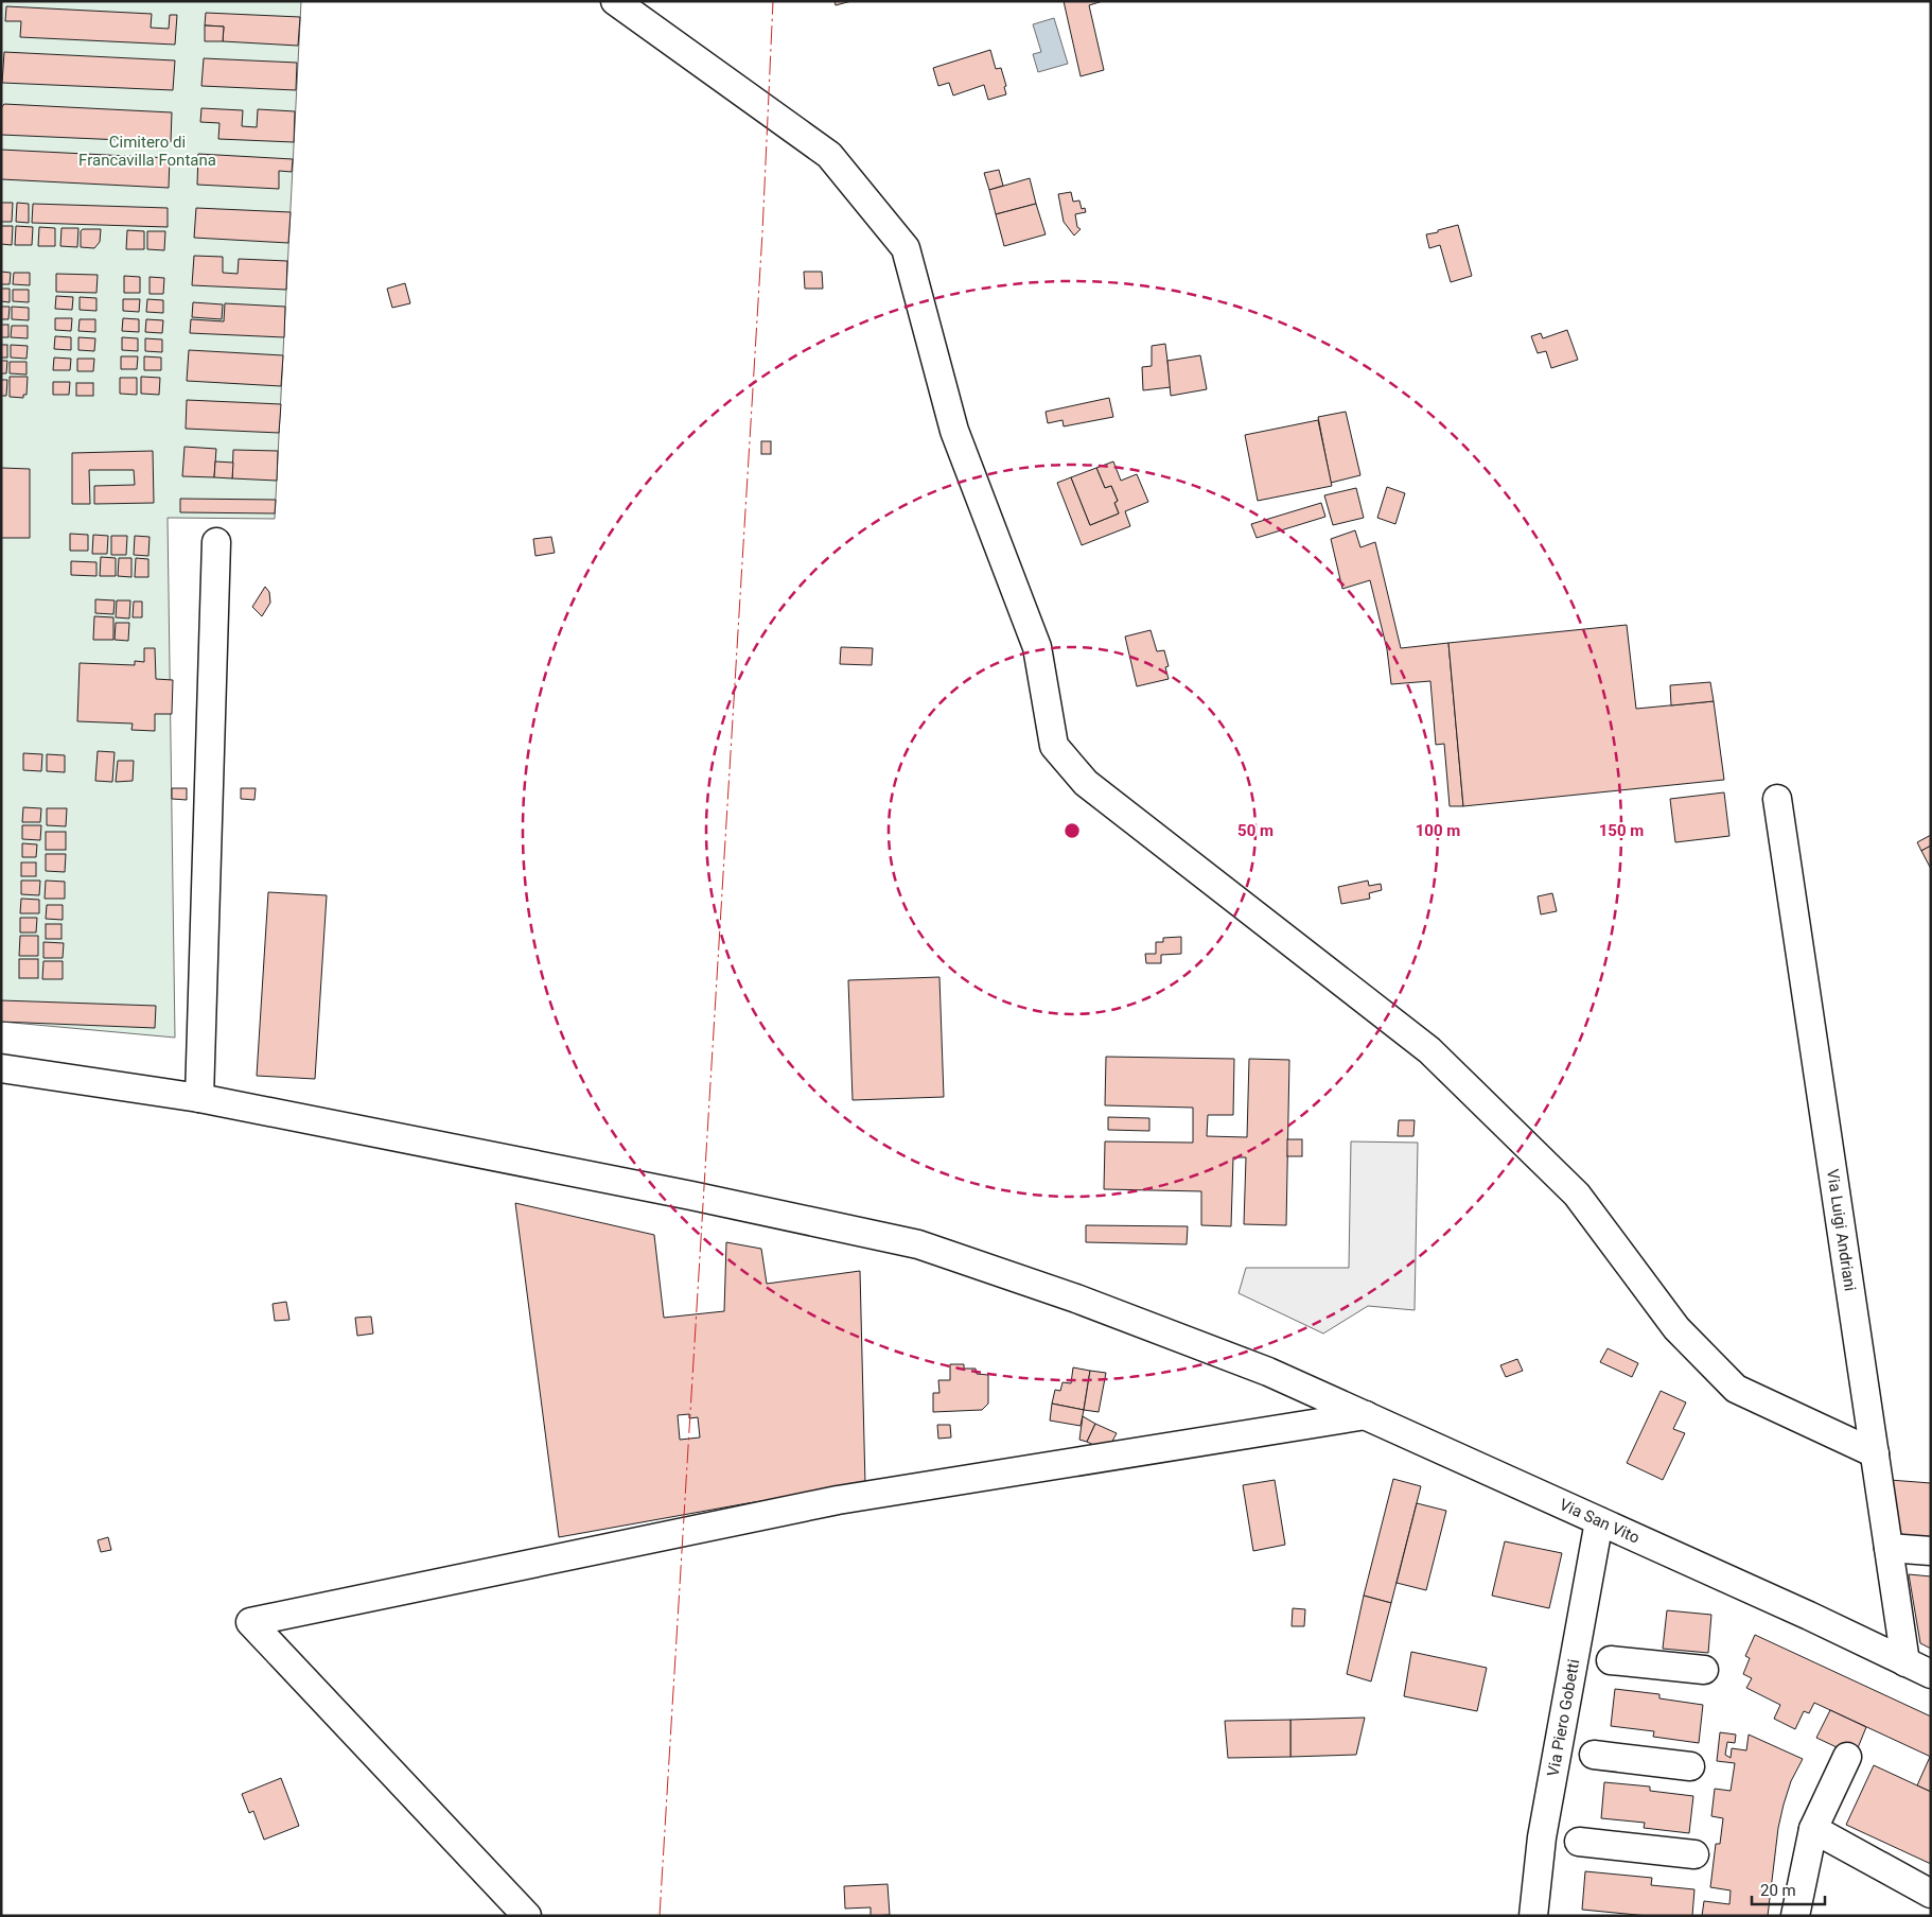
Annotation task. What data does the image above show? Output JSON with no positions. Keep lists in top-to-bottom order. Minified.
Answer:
{"streets":{"street":["Via Luigi Andriani","Via San Vito","Via Piero Gobetti"]},"crossings":[["Via Luigi Andriani","Via San Vito"],["Via San Vito","Via Piero Gobetti"]],"parks":["Cimitero di Francavilla Fontana"],"scale_bar":"20 m","rings":["50 m","100 m","150 m"]}
